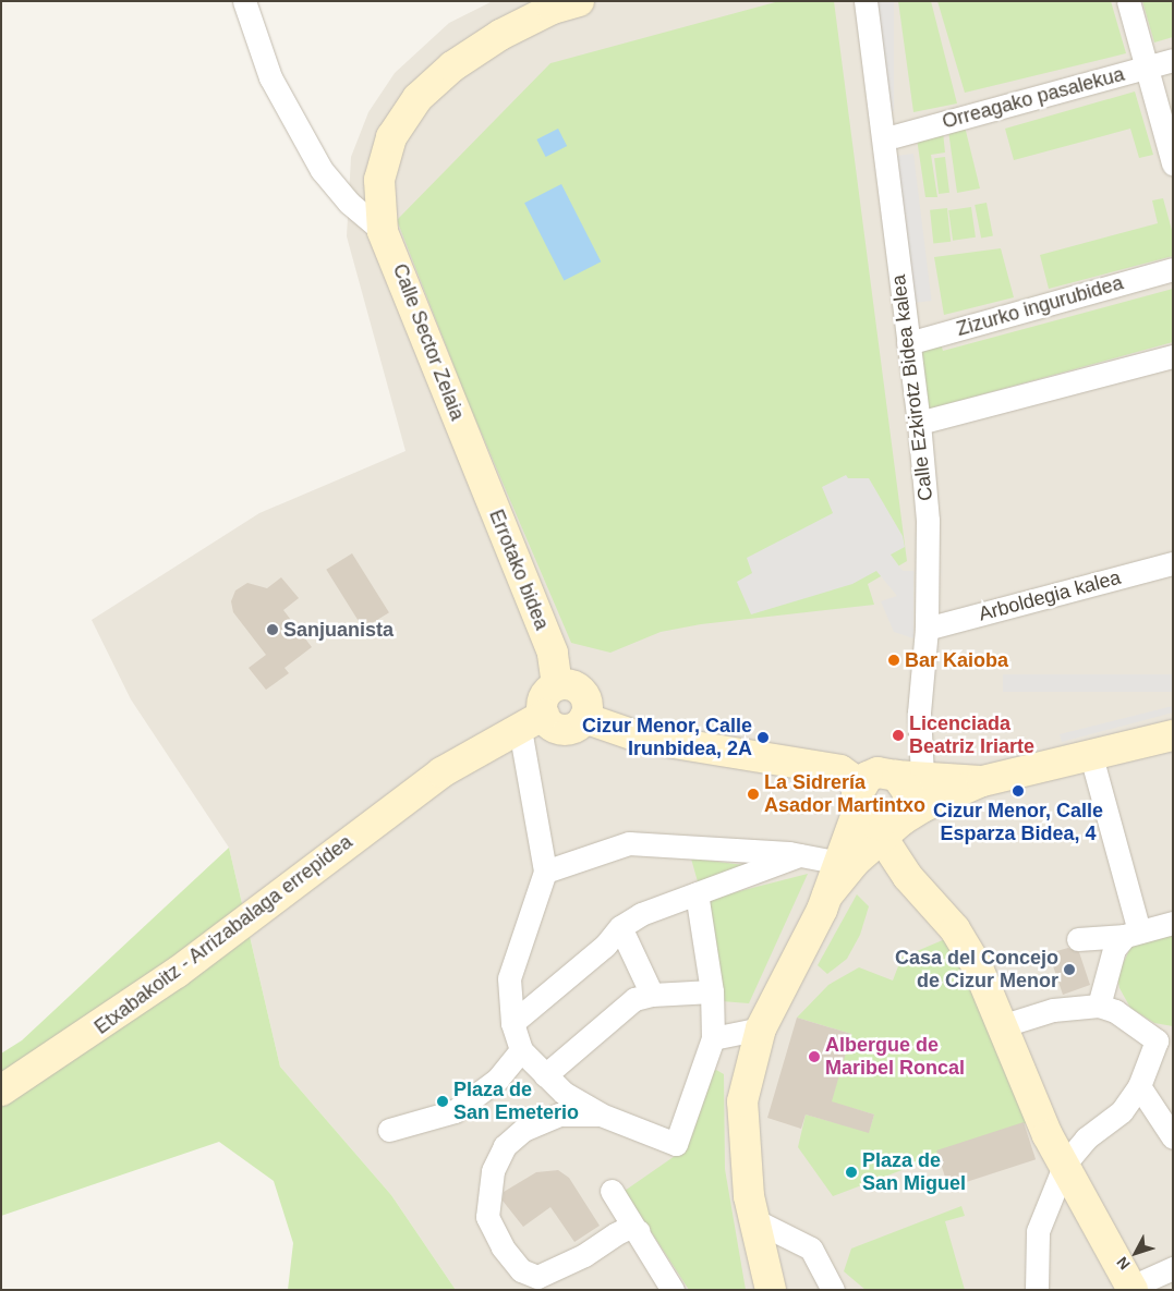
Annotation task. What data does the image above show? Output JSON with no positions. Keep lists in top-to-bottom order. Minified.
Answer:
{"streets":{"street":["Orreagako pasalekua","Zizurko ingurubidea","Calle Sector Zelaia","Calle Ezkirotz Bidea kalea","Errotako bidea","Arboldegia kalea","Etxabakoitz - Arrizabalaga errepidea"]},"crossings":[["Zizurko ingurubidea","Calle Ezkirotz Bidea kalea"],["Calle Sector Zelaia","Errotako bidea"],["Calle Ezkirotz Bidea kalea","Arboldegia kalea"],["Errotako bidea","Etxabakoitz - Arrizabalaga errepidea"]],"places":["Sanjuanista","Bar Kaioba","Licenciada Beatriz Iriarte","Cizur Menor, Calle Irunbidea, 2A","Cizur Menor, Calle Esparza Bidea, 4","La Sidrería Asador Martintxo","Casa del Concejo de Cizur Menor","Albergue de Maribel Roncal","Plaza de San Emeterio","Plaza de San Miguel"],"north":"bottom left"}
